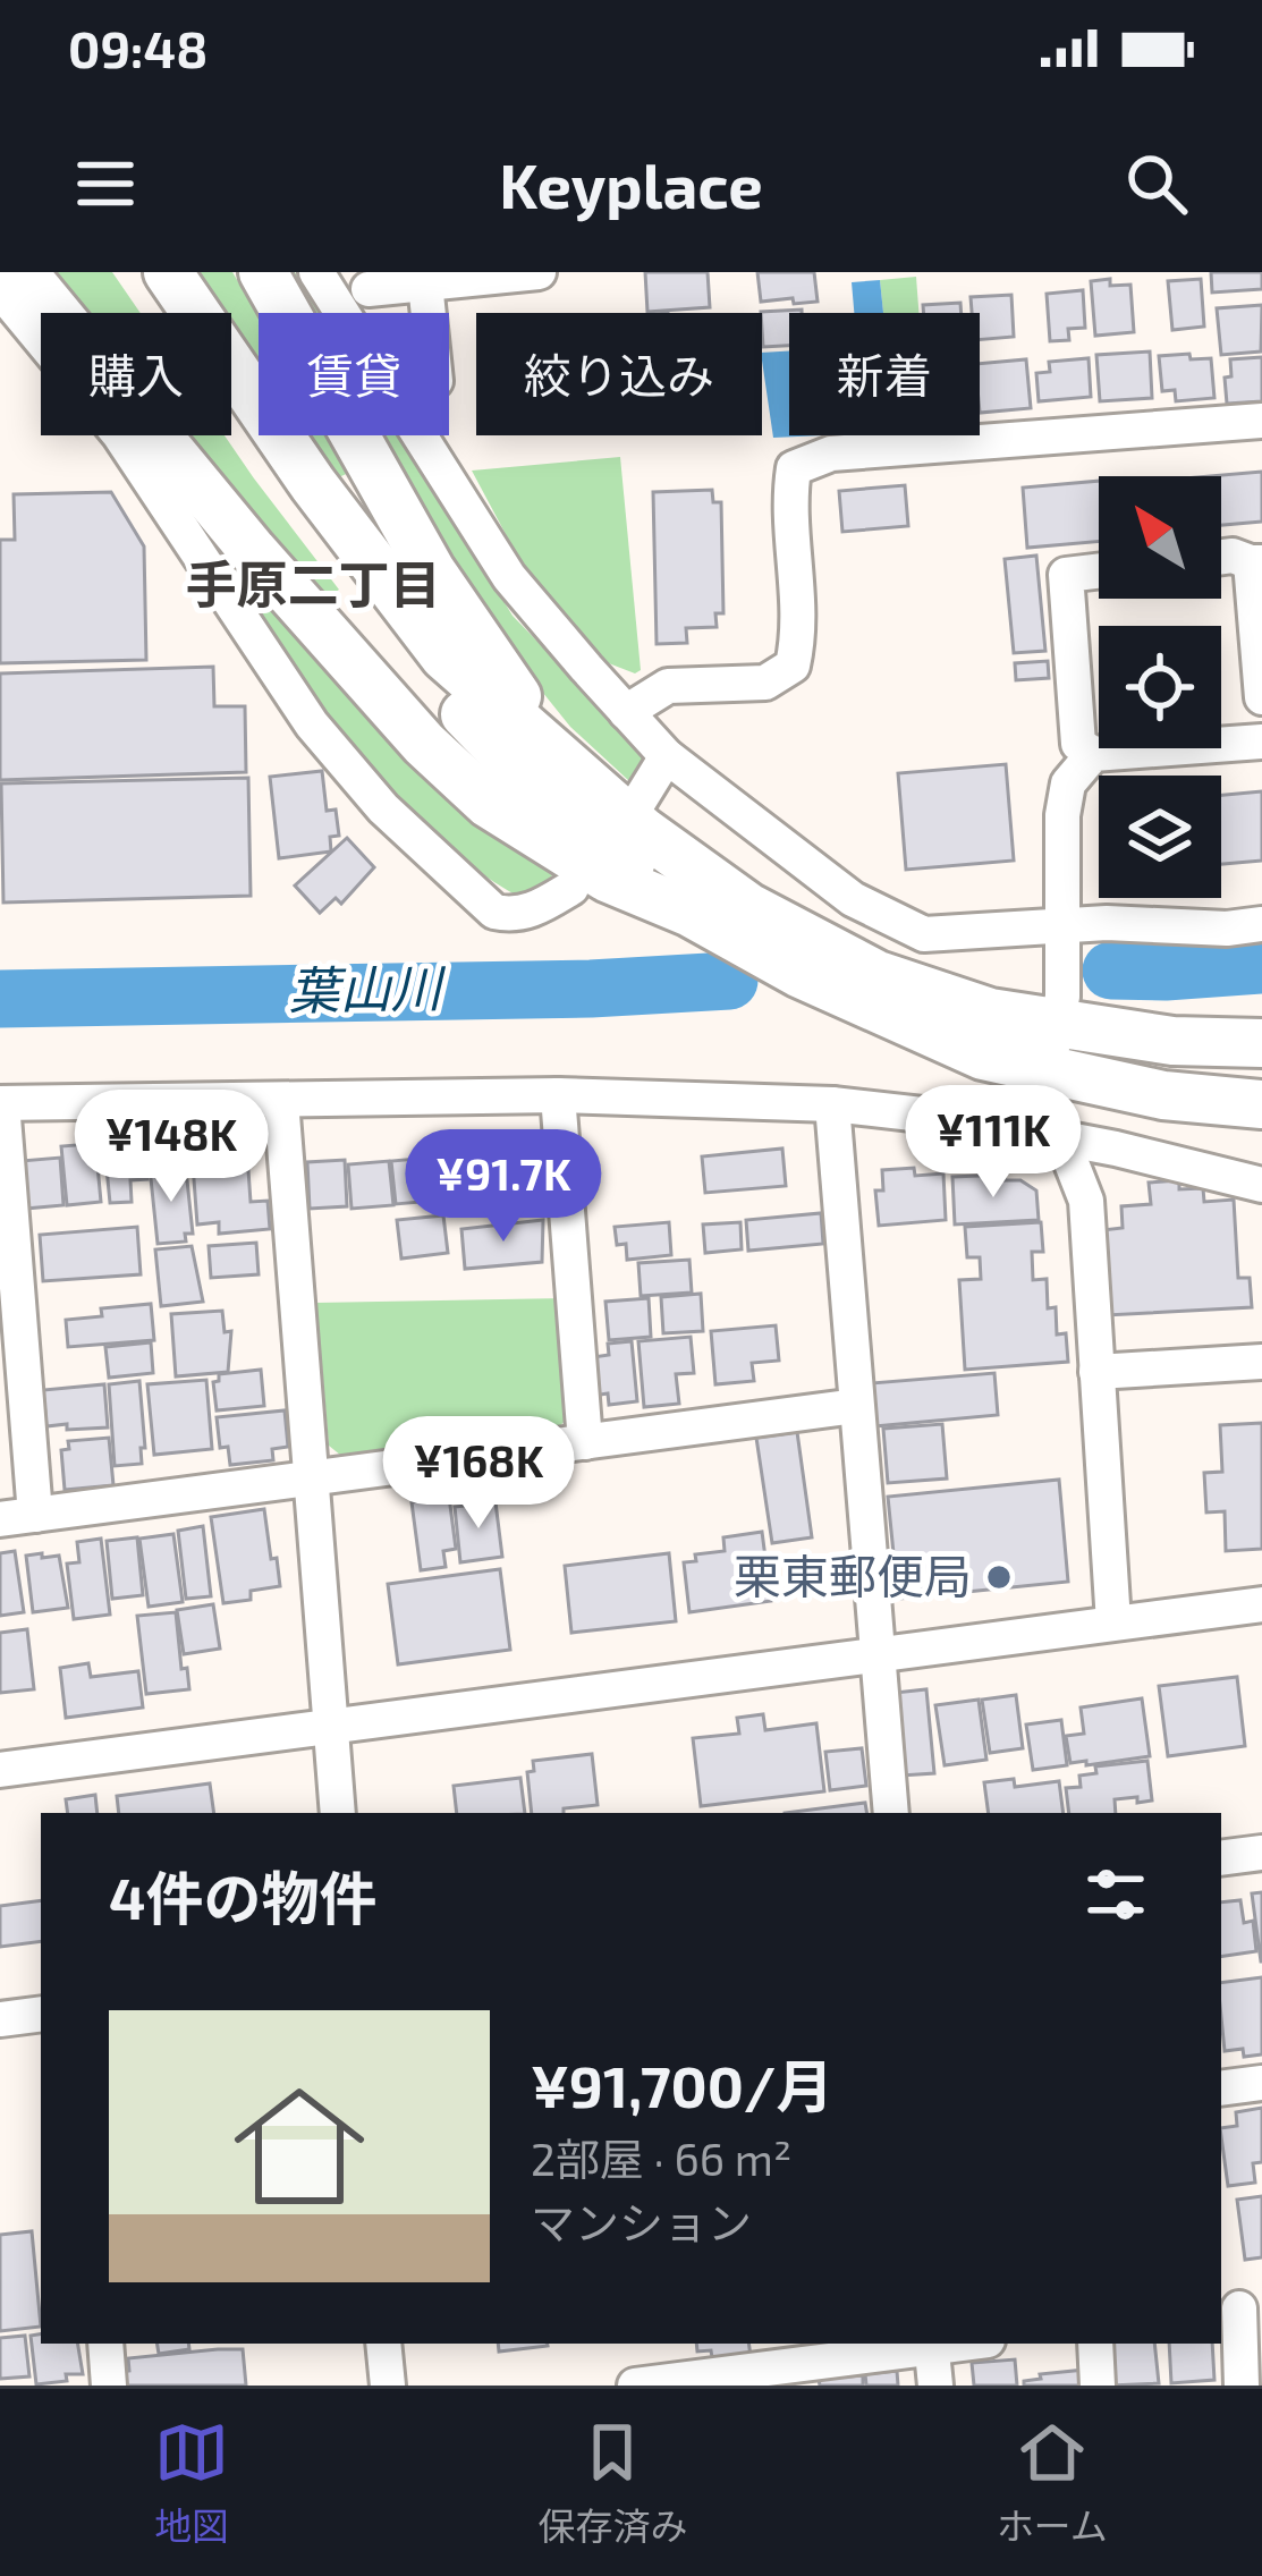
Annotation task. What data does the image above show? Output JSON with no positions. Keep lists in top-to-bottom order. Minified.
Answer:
{"districts":["手原二丁目"],"water":["葉山川"],"places":["栗東郵便局"],"north":"top left","page":{"status":"09:48","header":"Keyplace","chip":["購入","賃貸","絞り込み","新着"],"price":["¥111K","¥148K","¥91.7K","¥168K"],"heading":"4件の物件","list":[{"name":"¥91,700/月","note":"2部屋 · 66 m² · マンション"}],"tabs":["地図","保存済み","ホーム"]}}
